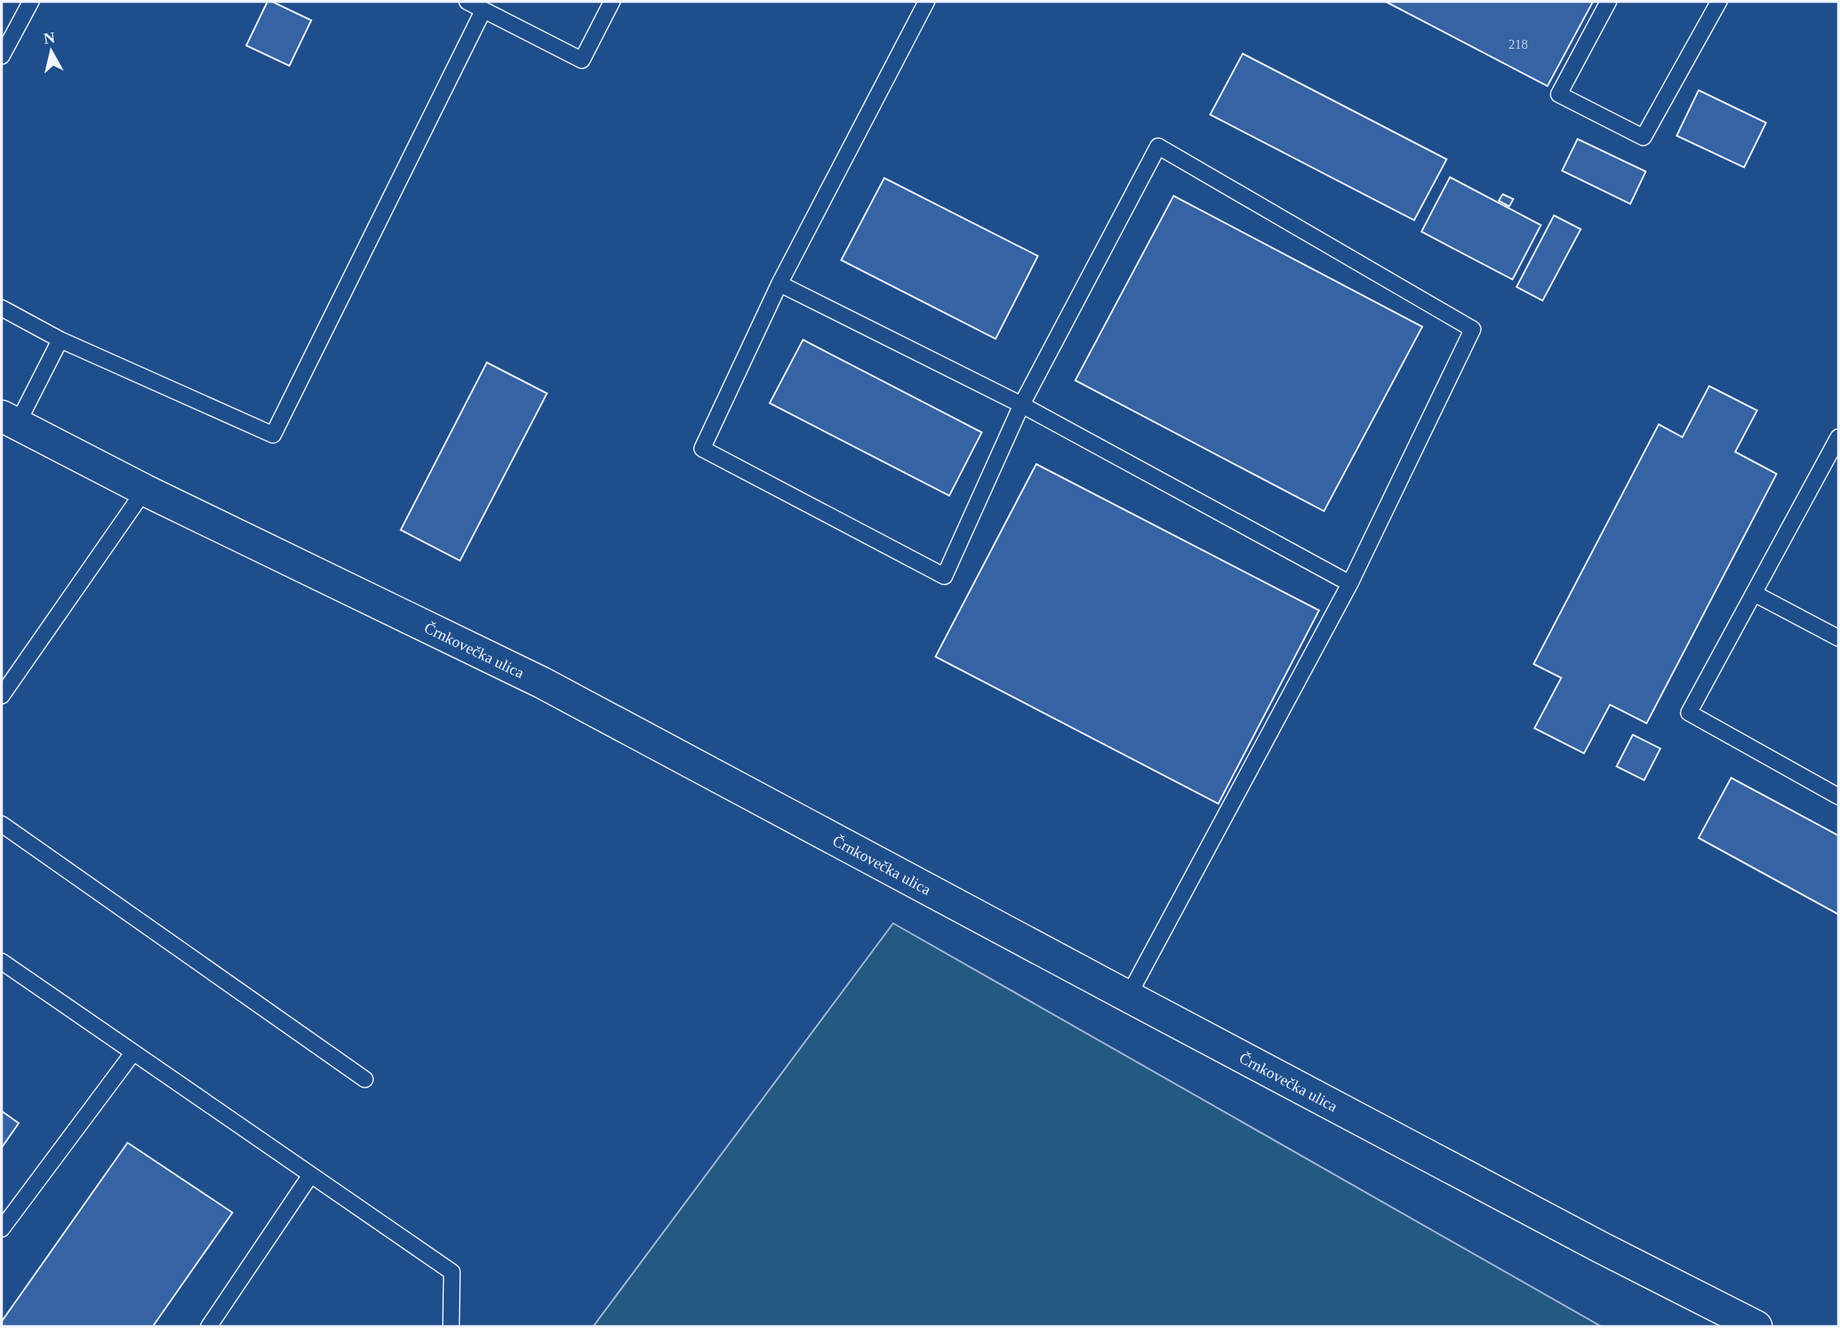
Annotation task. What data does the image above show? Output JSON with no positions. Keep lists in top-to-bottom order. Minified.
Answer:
{"streets":{"street":["Črnkovečka ulica"]},"house_numbers":["218"],"north":"top"}
